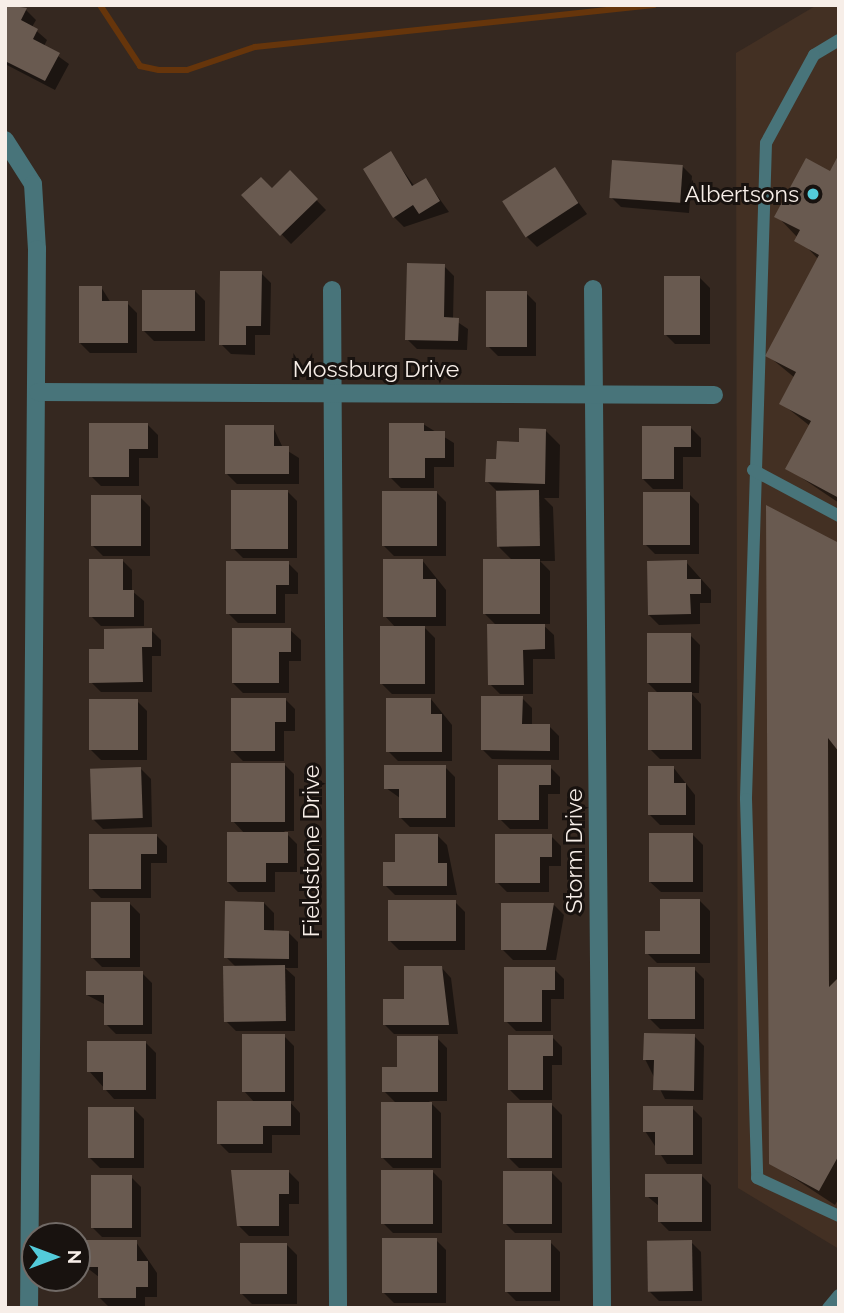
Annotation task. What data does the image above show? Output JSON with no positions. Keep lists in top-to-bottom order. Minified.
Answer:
{"streets":{"street":["Mossburg Drive","Fieldstone Drive","Storm Drive"]},"crossings":[["Mossburg Drive","Fieldstone Drive"],["Mossburg Drive","Storm Drive"]],"places":["Albertsons"],"north":"right"}
